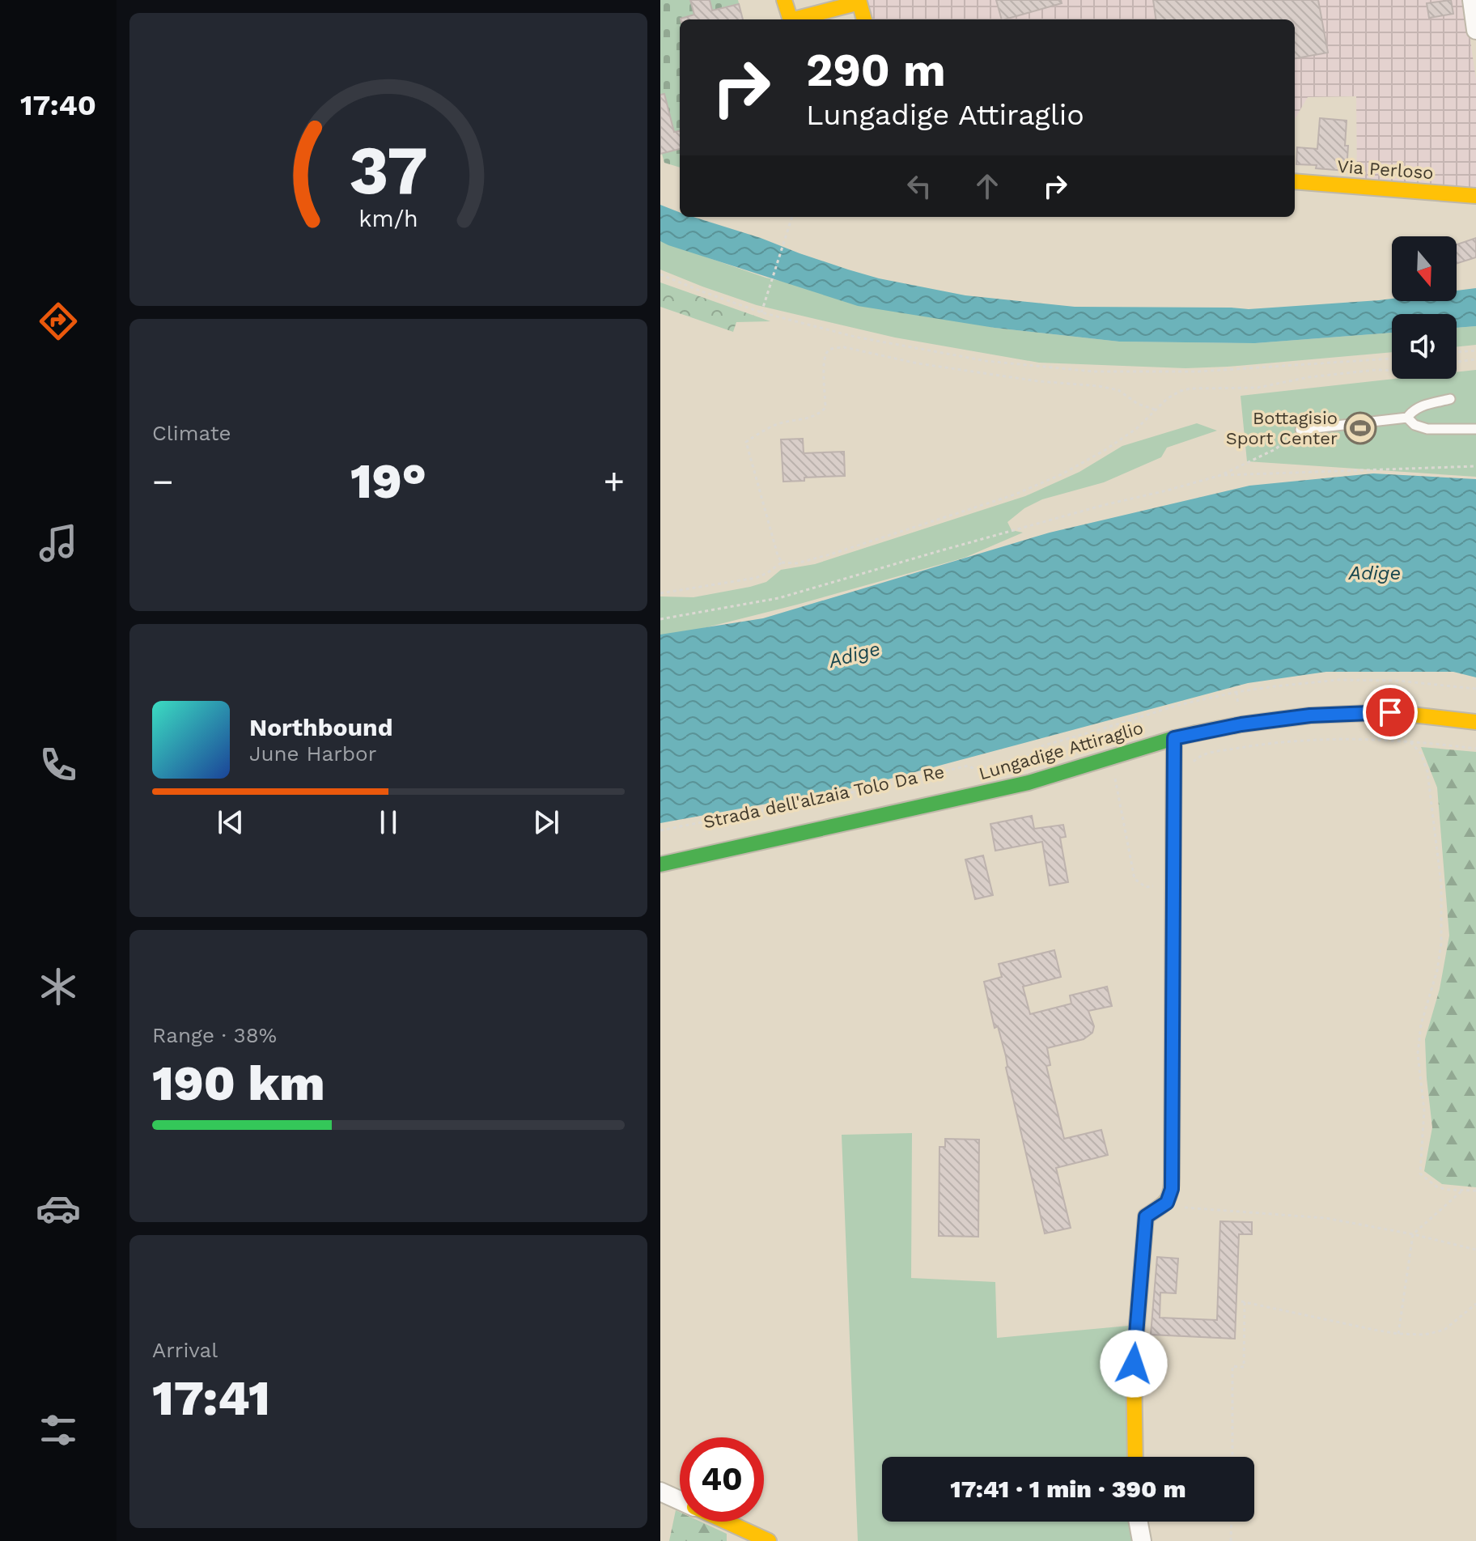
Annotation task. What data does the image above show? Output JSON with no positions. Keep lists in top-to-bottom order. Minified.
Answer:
{"streets":{"street":["Via Perloso","Lungadige Attiraglio"],"path":["Strada dell'alzaia Tolo Da Re"]},"water":["Adige"],"places":{"sports":["Bottagisio Sport Center"]},"north":"bottom","page":{"tabs":"17:40","turn":["290 m","Lungadige Attiraglio"],"tile":["Climate",["Range · 38%","190 km"],["Arrival","17:41"]],"heat":["−","19°","+"],"song":["Northbound","June Harbor"],"limit":"40","trip":"17:41 · 1 min · 390 m","gauge":["37","km/h"]}}
